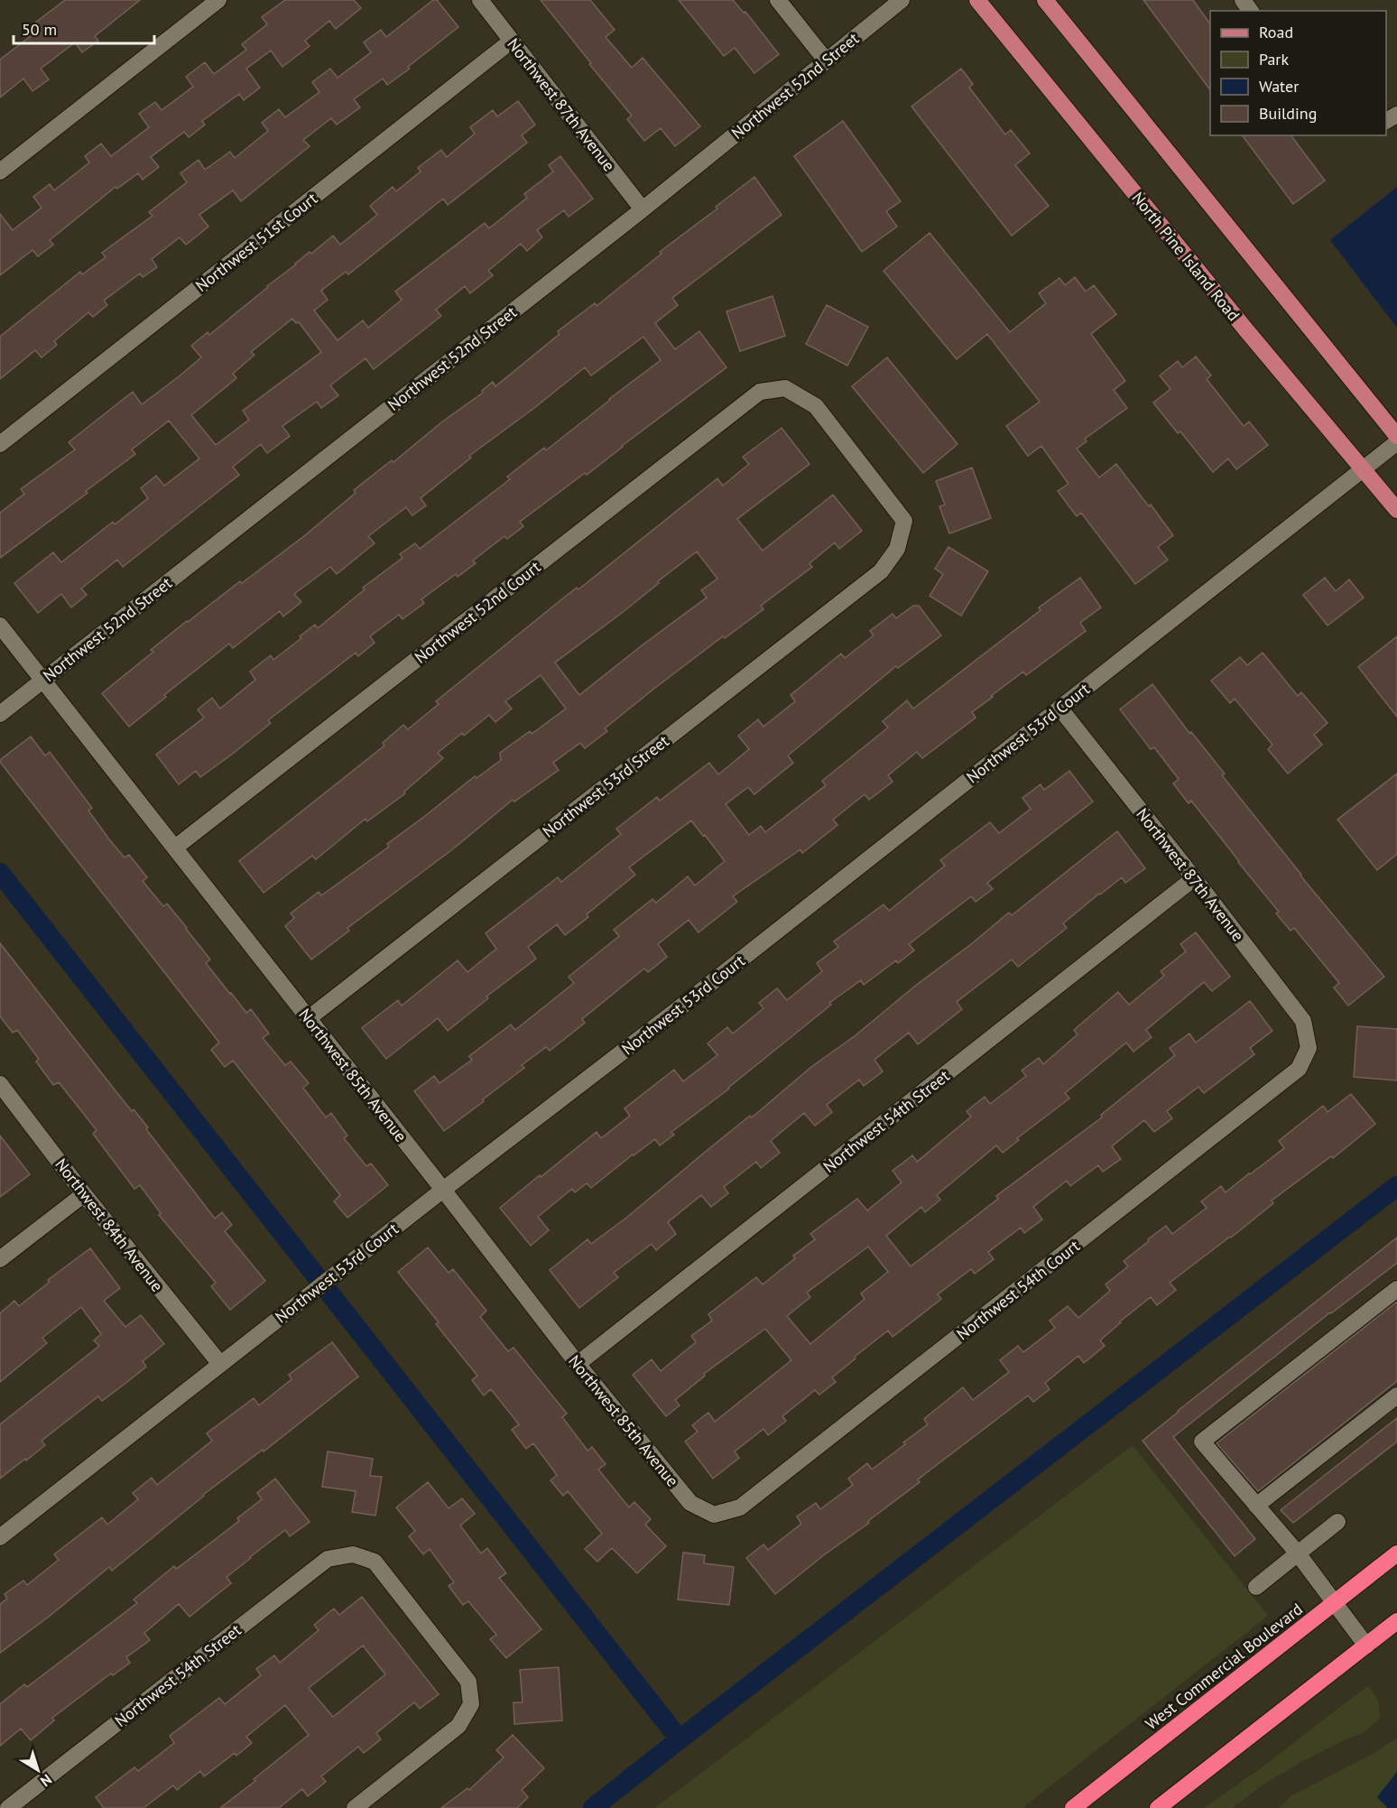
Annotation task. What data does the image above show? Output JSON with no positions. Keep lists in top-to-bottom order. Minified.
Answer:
{"streets":{"highway":["West Commercial Boulevard"],"main road":["North Pine Island Road"],"street":["Northwest 52nd Street","Northwest 87th Avenue","Northwest 51st Court","Northwest 52nd Court","Northwest 53rd Court","Northwest 53rd Street","Northwest 85th Avenue","Northwest 54th Street","Northwest 84th Avenue","Northwest 54th Court"]},"crossings":[["Northwest 52nd Street","Northwest 87th Avenue"],["Northwest 52nd Street","Northwest 85th Avenue"],["Northwest 87th Avenue","Northwest 51st Court"],["Northwest 87th Avenue","Northwest 53rd Court"],["Northwest 87th Avenue","Northwest 54th Street"],["Northwest 87th Avenue","Northwest 54th Court"],["North Pine Island Road","Northwest 53rd Court"],["Northwest 52nd Court","Northwest 53rd Street"],["Northwest 52nd Court","Northwest 85th Avenue"],["Northwest 53rd Court","Northwest 85th Avenue"],["Northwest 53rd Court","Northwest 84th Avenue"],["Northwest 53rd Street","Northwest 85th Avenue"],["Northwest 85th Avenue","Northwest 54th Street"],["Northwest 85th Avenue","Northwest 54th Court"]],"legend":["Road","Park","Water","Building"],"scale_bar":"50 m","north":"bottom right"}
